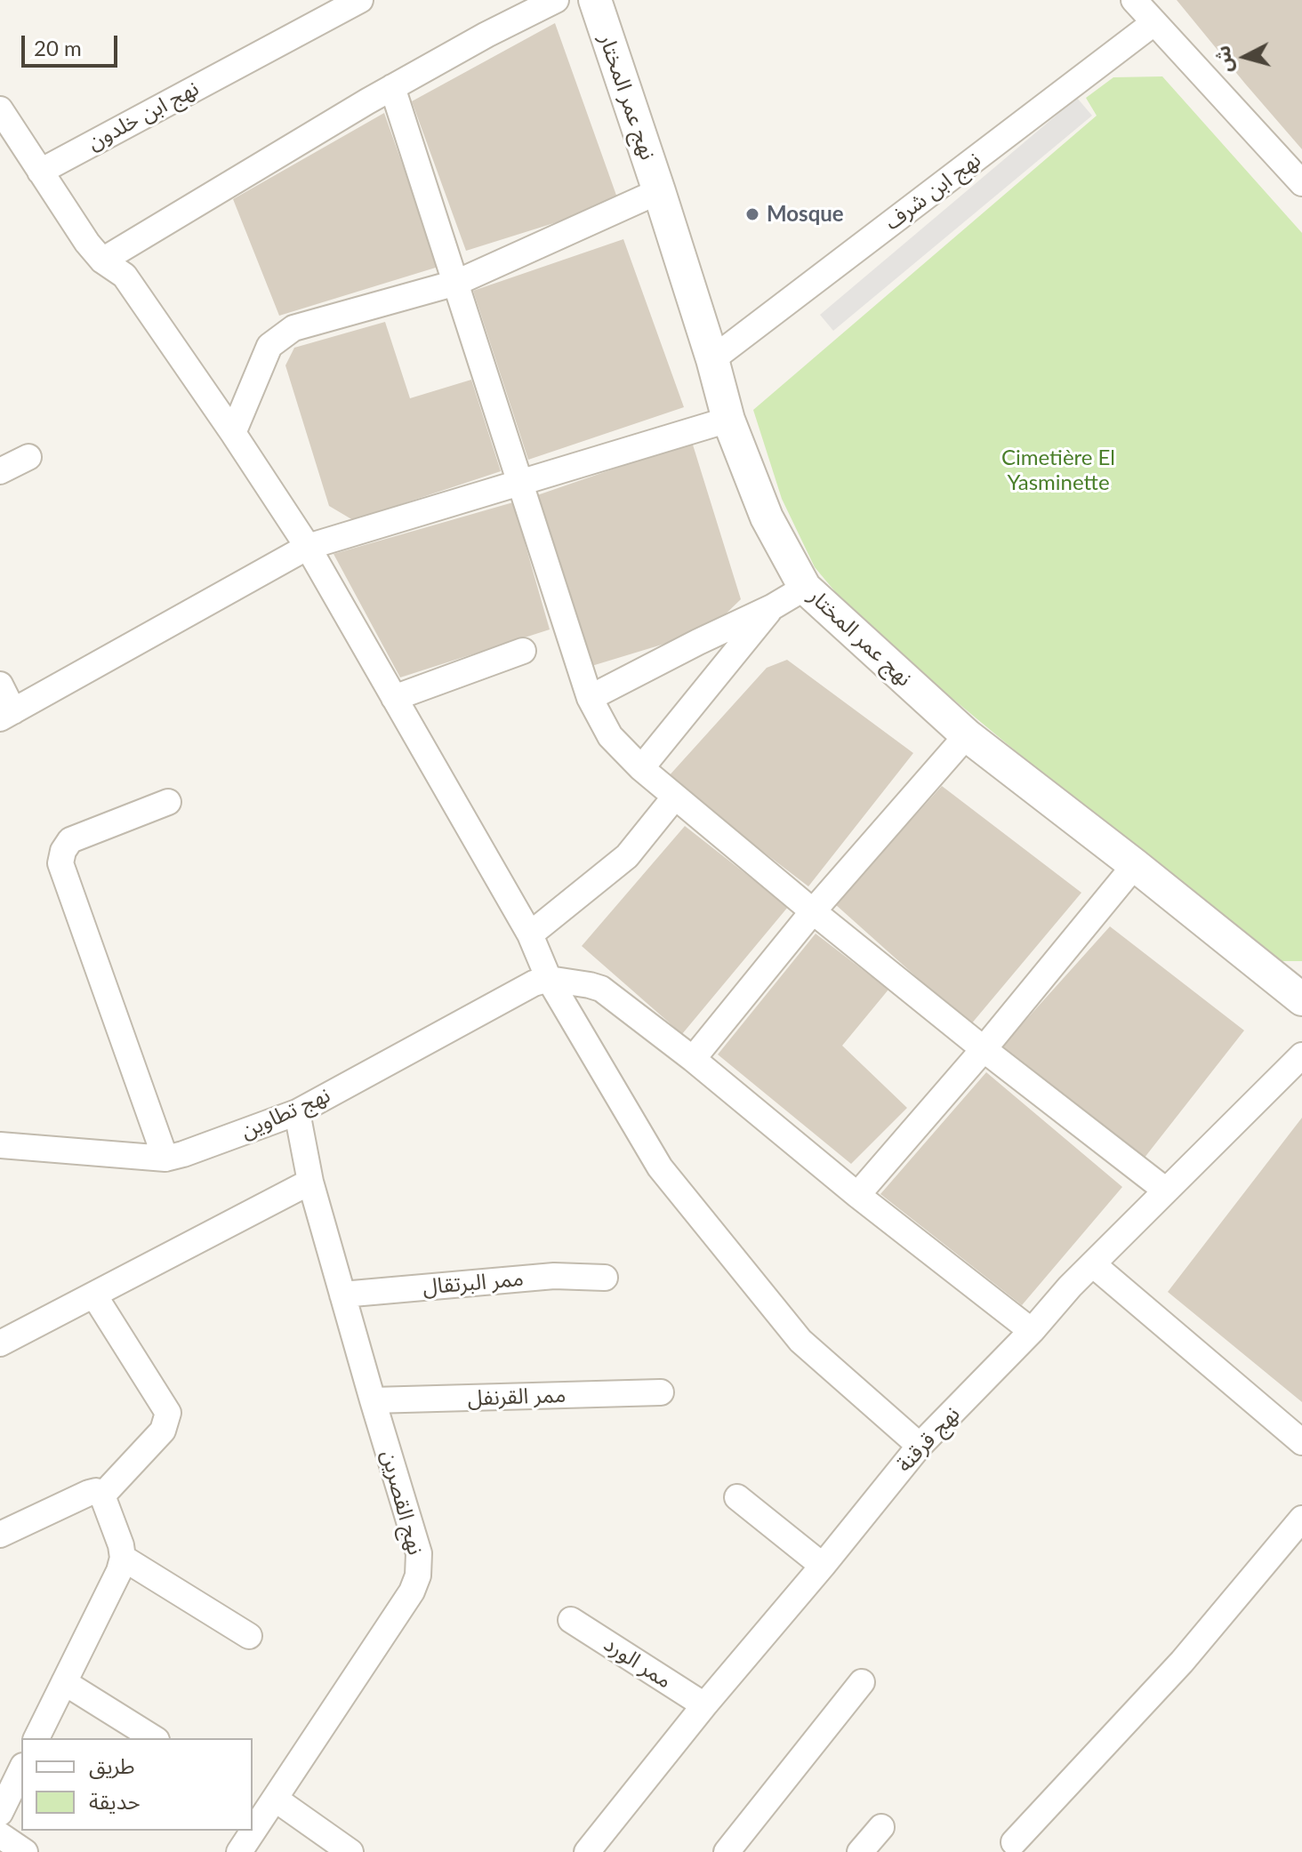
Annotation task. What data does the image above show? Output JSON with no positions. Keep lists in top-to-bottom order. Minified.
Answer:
{"streets":{"street":["نهج عمر المختار","نهج ابن خلدون","نهج ابن شرف","نهج تطاوين","ممر البرتقال","ممر القرنفل","نهج قرقنة","نهج القصرين","ممر الورد"]},"crossings":[["نهج عمر المختار","نهج ابن شرف"],["نهج تطاوين","نهج القصرين"],["ممر البرتقال","نهج القصرين"],["ممر القرنفل","نهج القصرين"],["نهج قرقنة","ممر الورد"]],"parks":["Cimetière El Yasminette"],"places":["Mosque"],"legend":["طريق","حديقة"],"scale_bar":"20 m","north":"left"}
